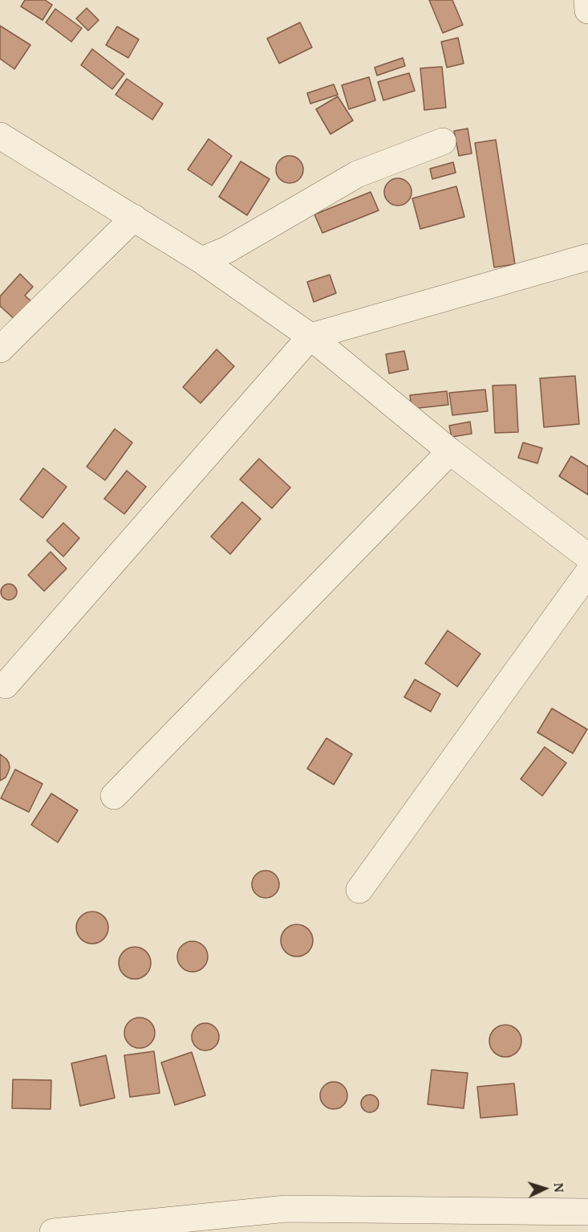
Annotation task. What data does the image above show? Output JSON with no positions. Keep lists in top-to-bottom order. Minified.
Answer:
{"north":"right"}
